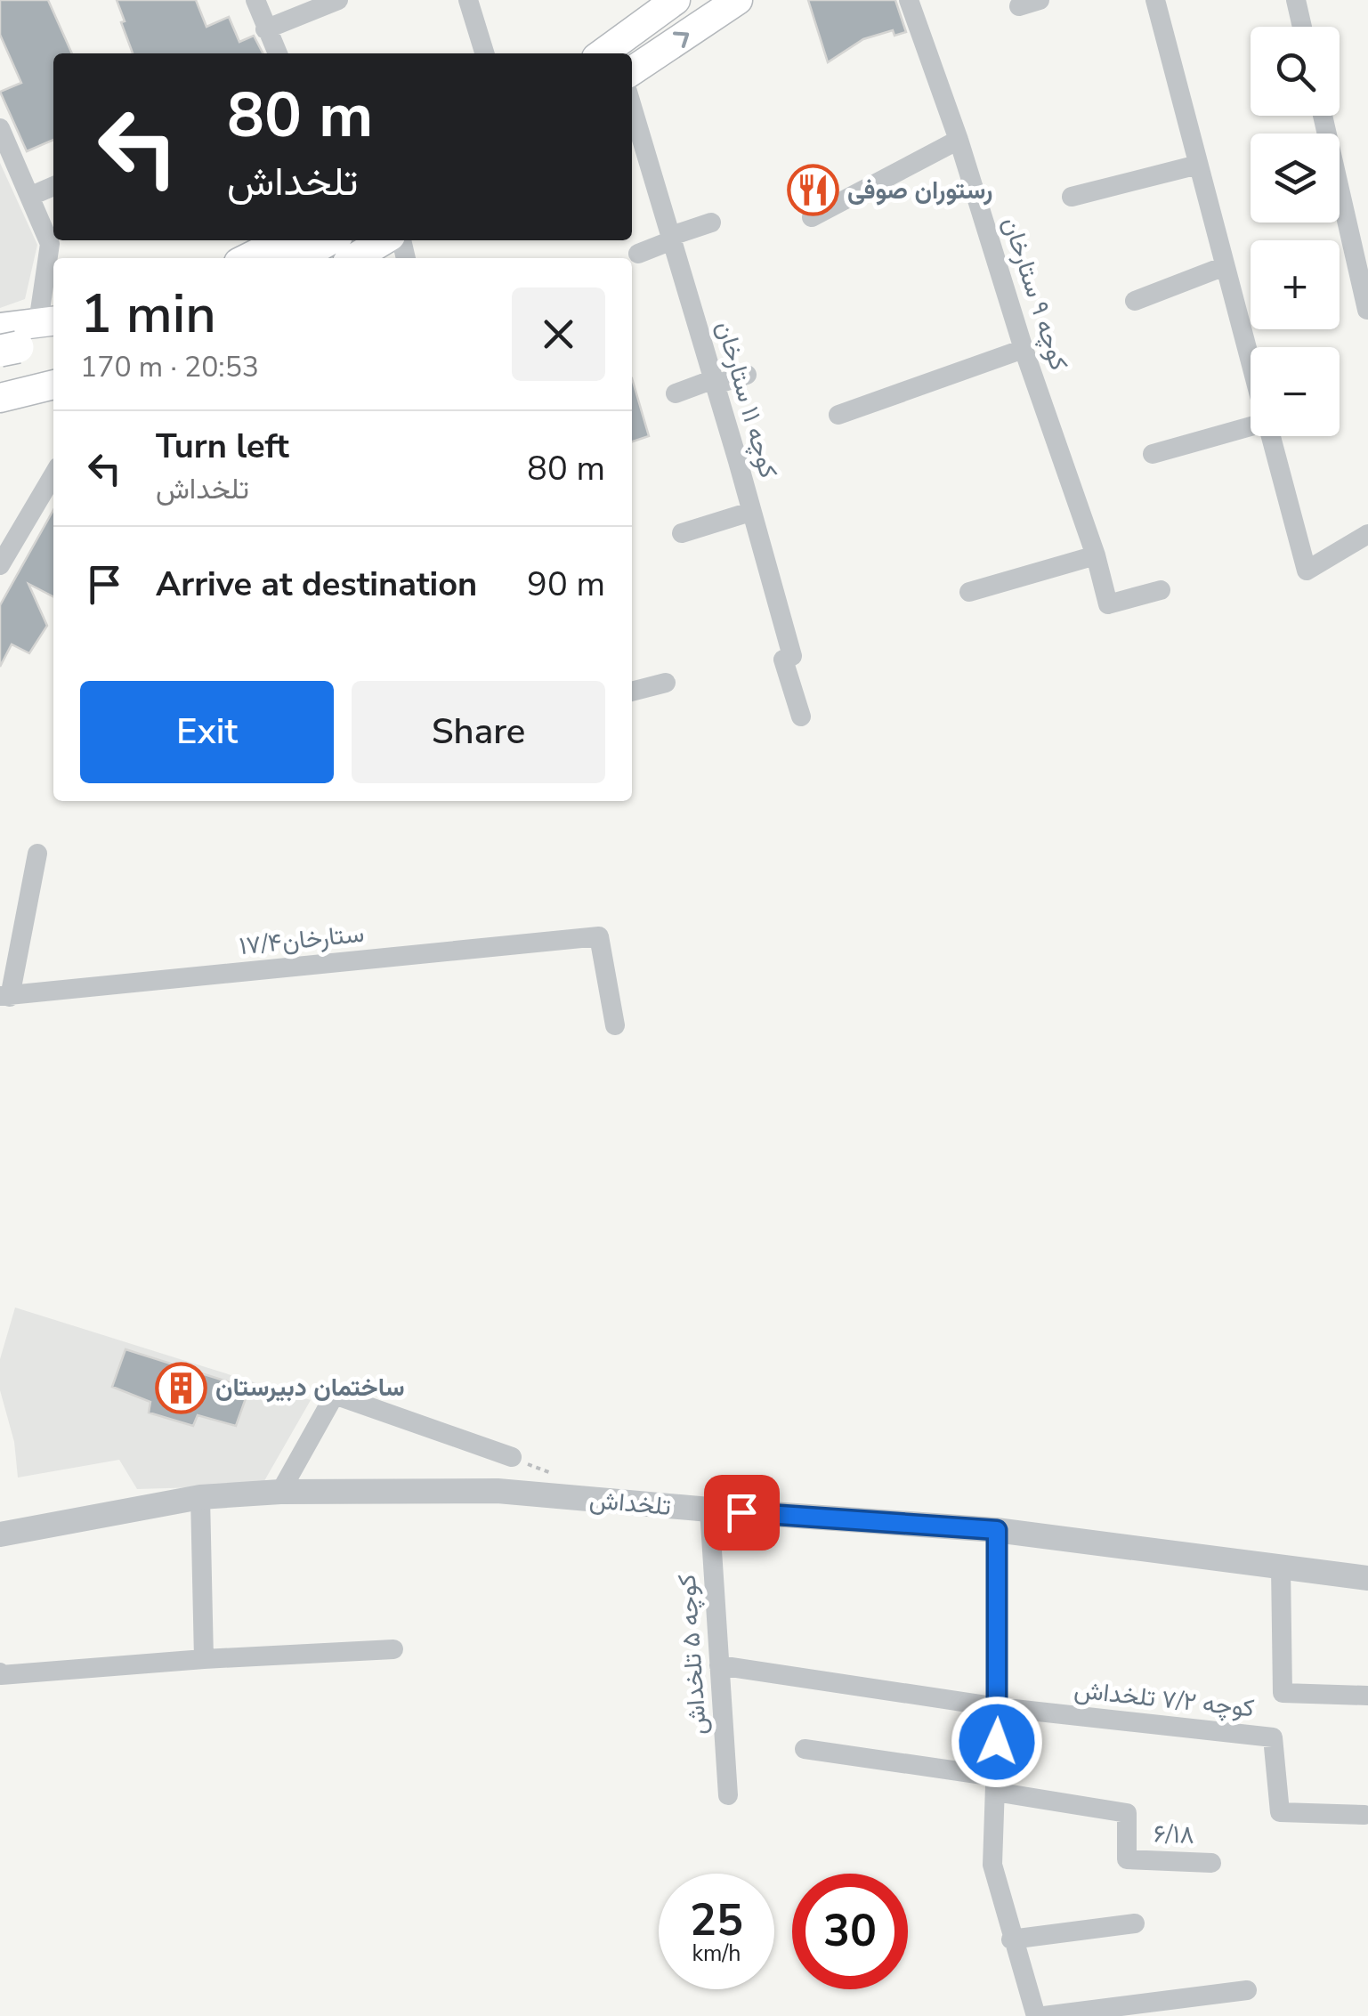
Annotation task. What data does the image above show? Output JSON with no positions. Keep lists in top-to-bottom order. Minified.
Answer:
{"streets":{"street":["کوچه ۹ ستارخان","کوچه ۱۱ ستارخان","ستارخان۱۷/۴","تلخداش","کوچه ۵ تلخداش","کوچه ۷/۲ تلخداش","۶/۱۸"]},"crossings":[["تلخداش","کوچه ۵ تلخداش"]],"places":{"restaurant":["رستوران صوفی"],"building":["ساختمان دبیرستان"]},"page":{"map_buttons":["+","−"],"turn":["80 m","تلخداش"],"heading":["1 min","170 m · 20:53"],"list":[{"name":"Turn left","note":"تلخداش","value":"80 m"},{"name":"Arrive at destination","value":"90 m"}],"buttons":["Exit","Share"],"speed":"25 km/h","limit":"30"}}
